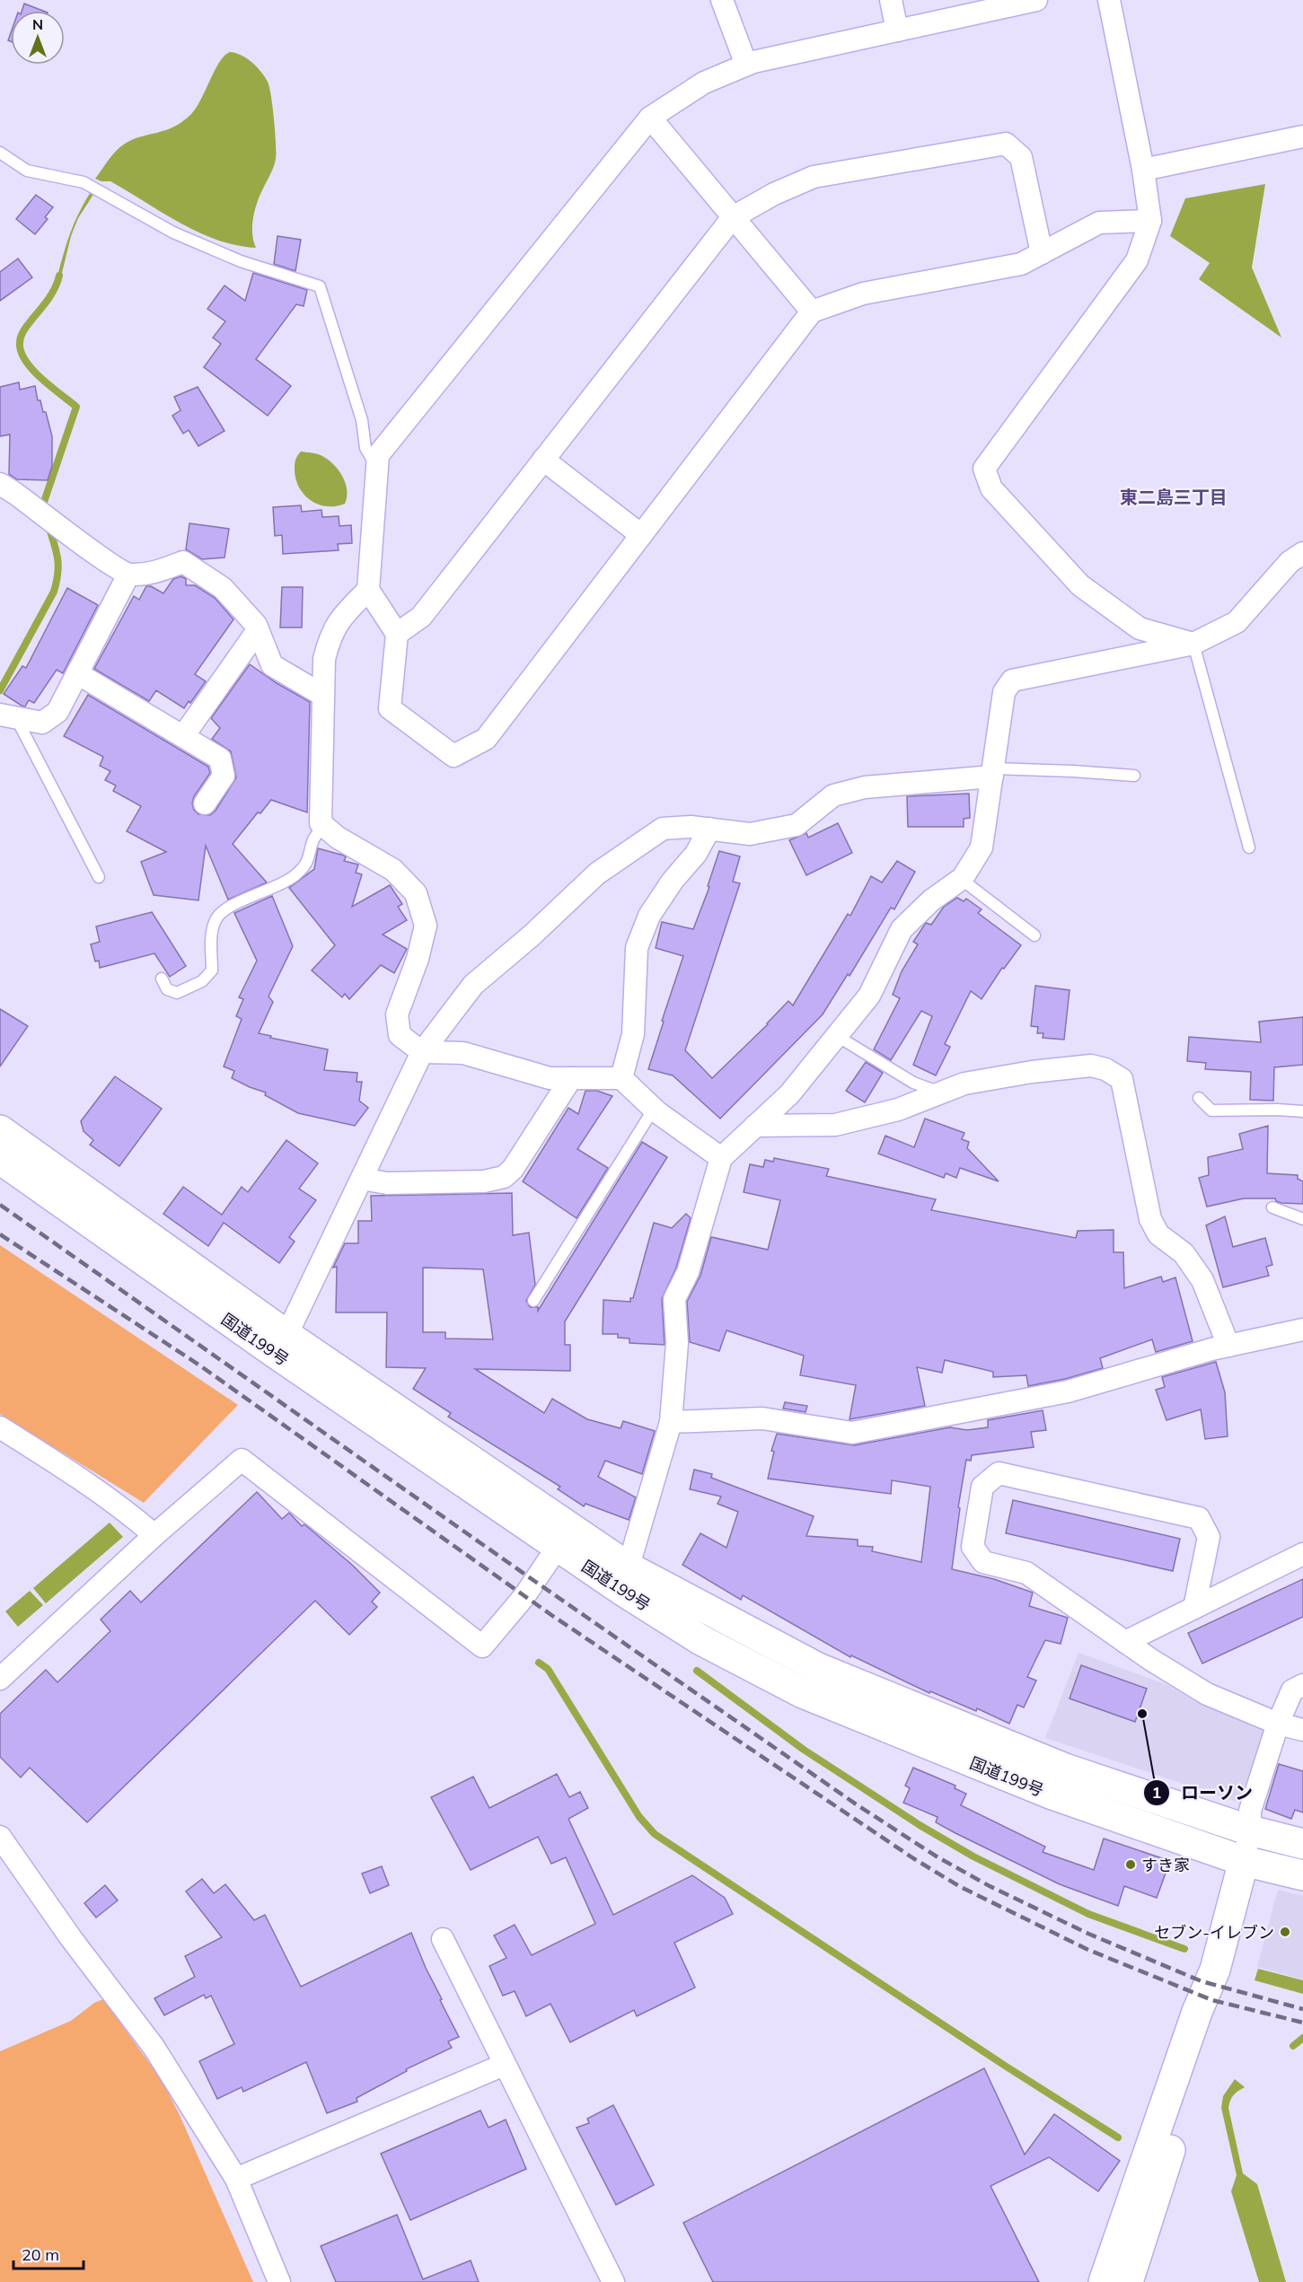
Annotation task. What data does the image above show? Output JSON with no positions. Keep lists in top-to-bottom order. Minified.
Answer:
{"streets":{"main road":["国道199号"]},"districts":["東二島三丁目"],"places":["ローソン","すき家","セブン-イレブン"],"scale_bar":"20 m","north":"top"}
